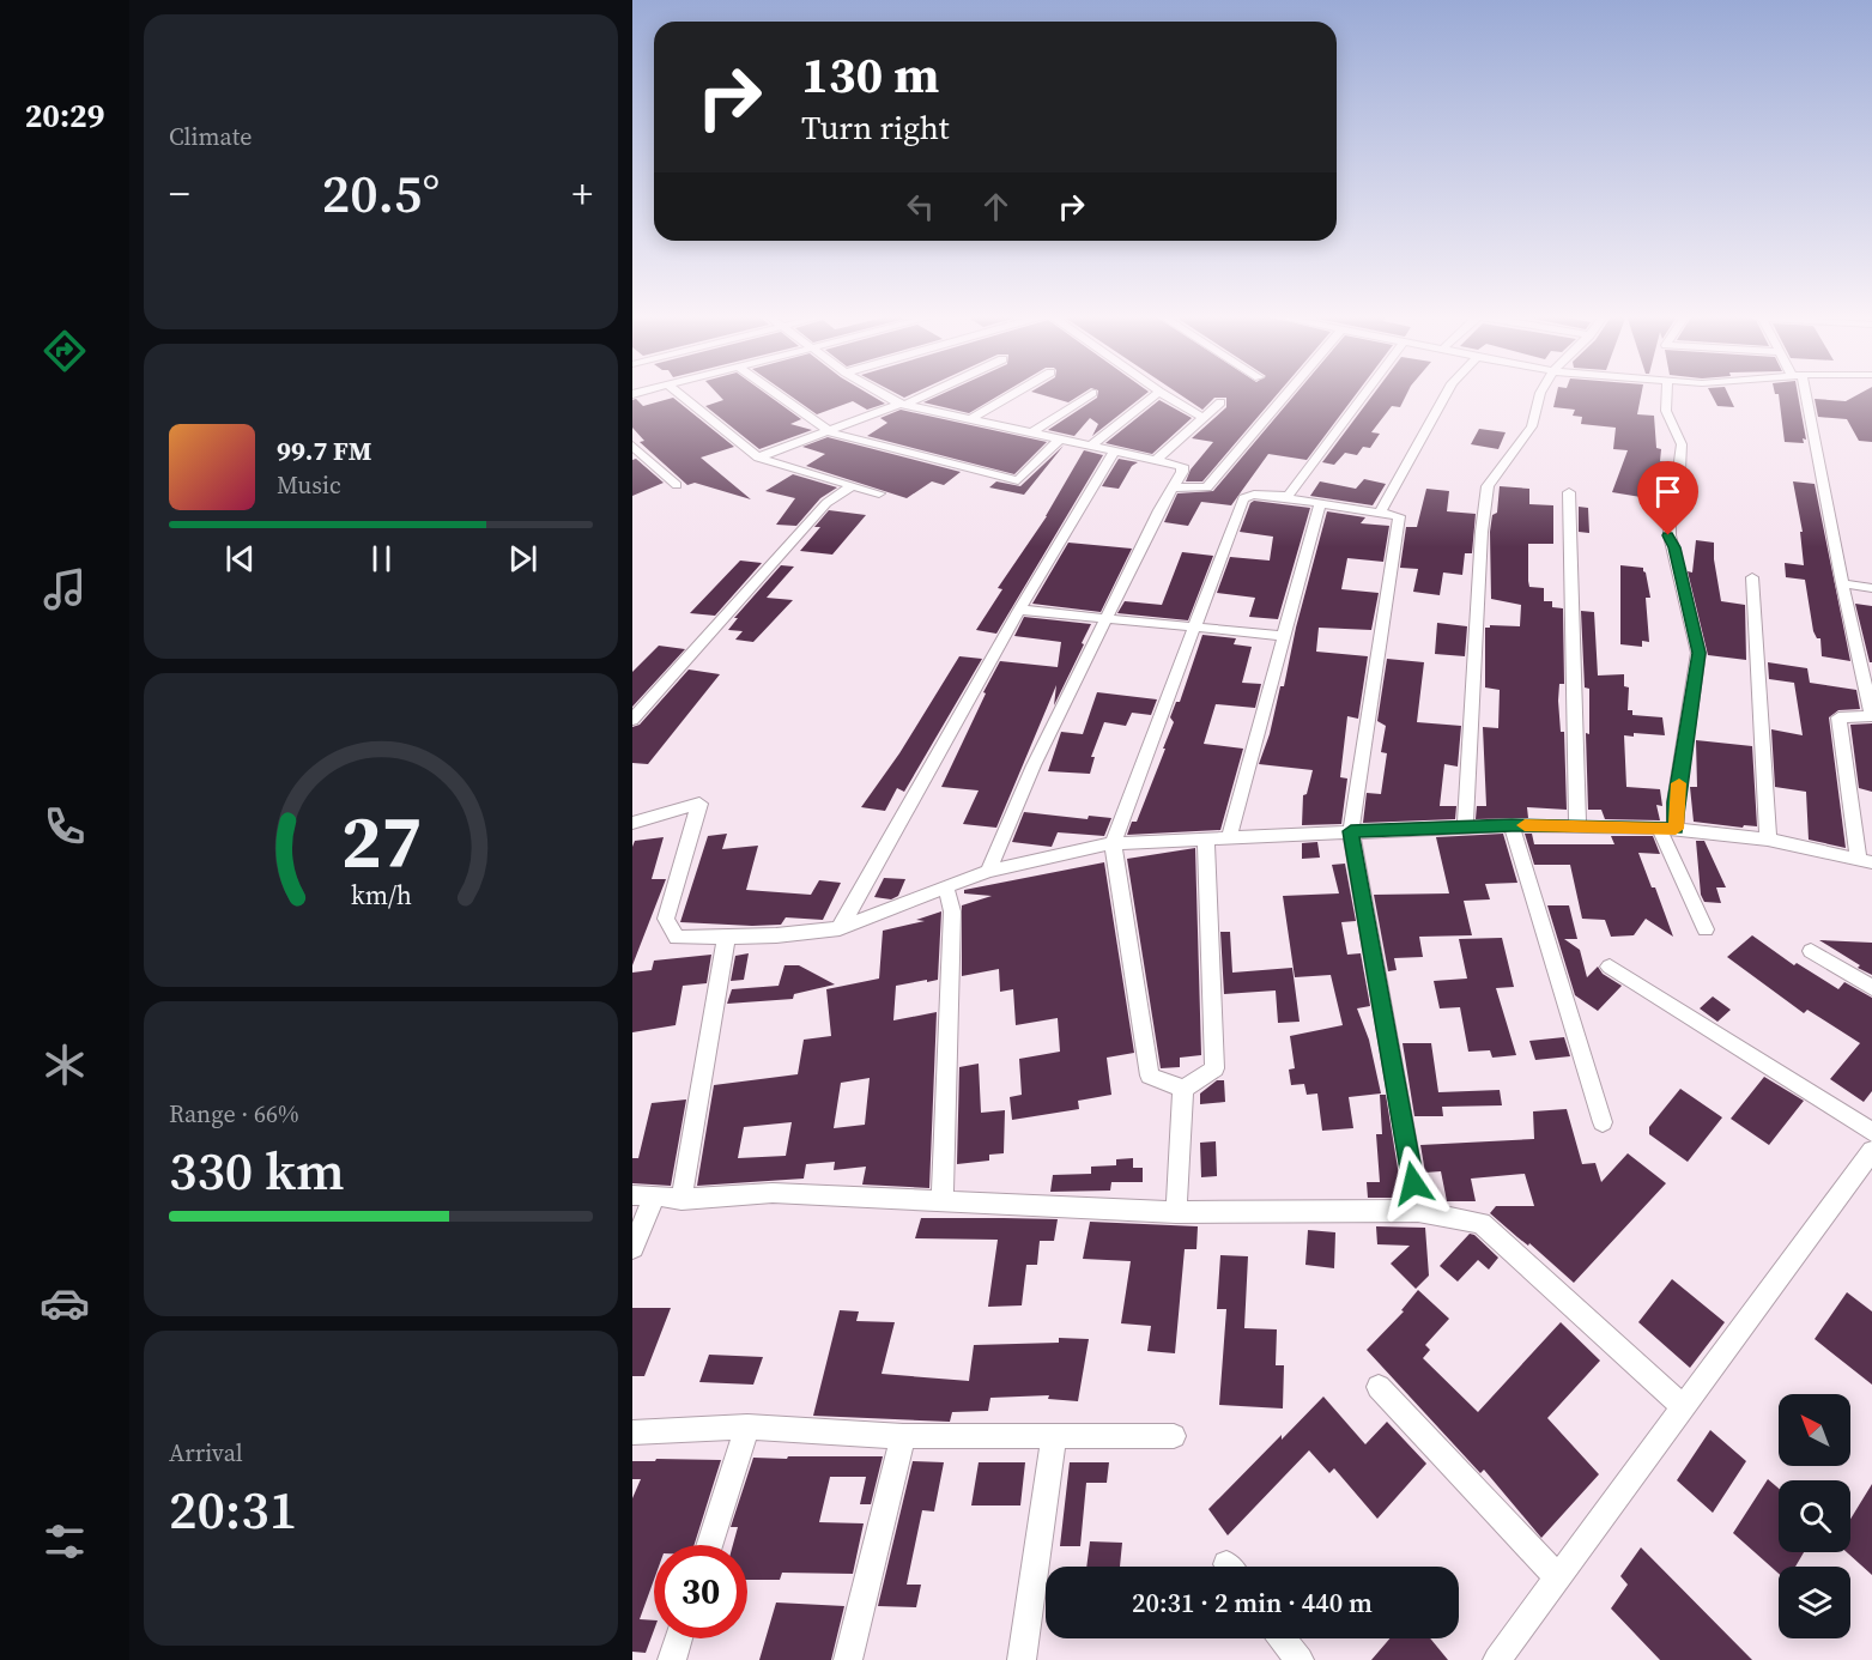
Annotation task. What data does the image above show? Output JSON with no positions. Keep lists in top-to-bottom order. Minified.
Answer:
{"north":"top left","page":{"tabs":"20:29","tile":["Climate",["Range · 66%","330 km"],["Arrival","20:31"]],"turn":["130 m","Turn right"],"heat":["−","20.5°","+"],"song":["99.7 FM","Music"],"limit":"30","trip":"20:31 · 2 min · 440 m","gauge":["27","km/h"]}}
